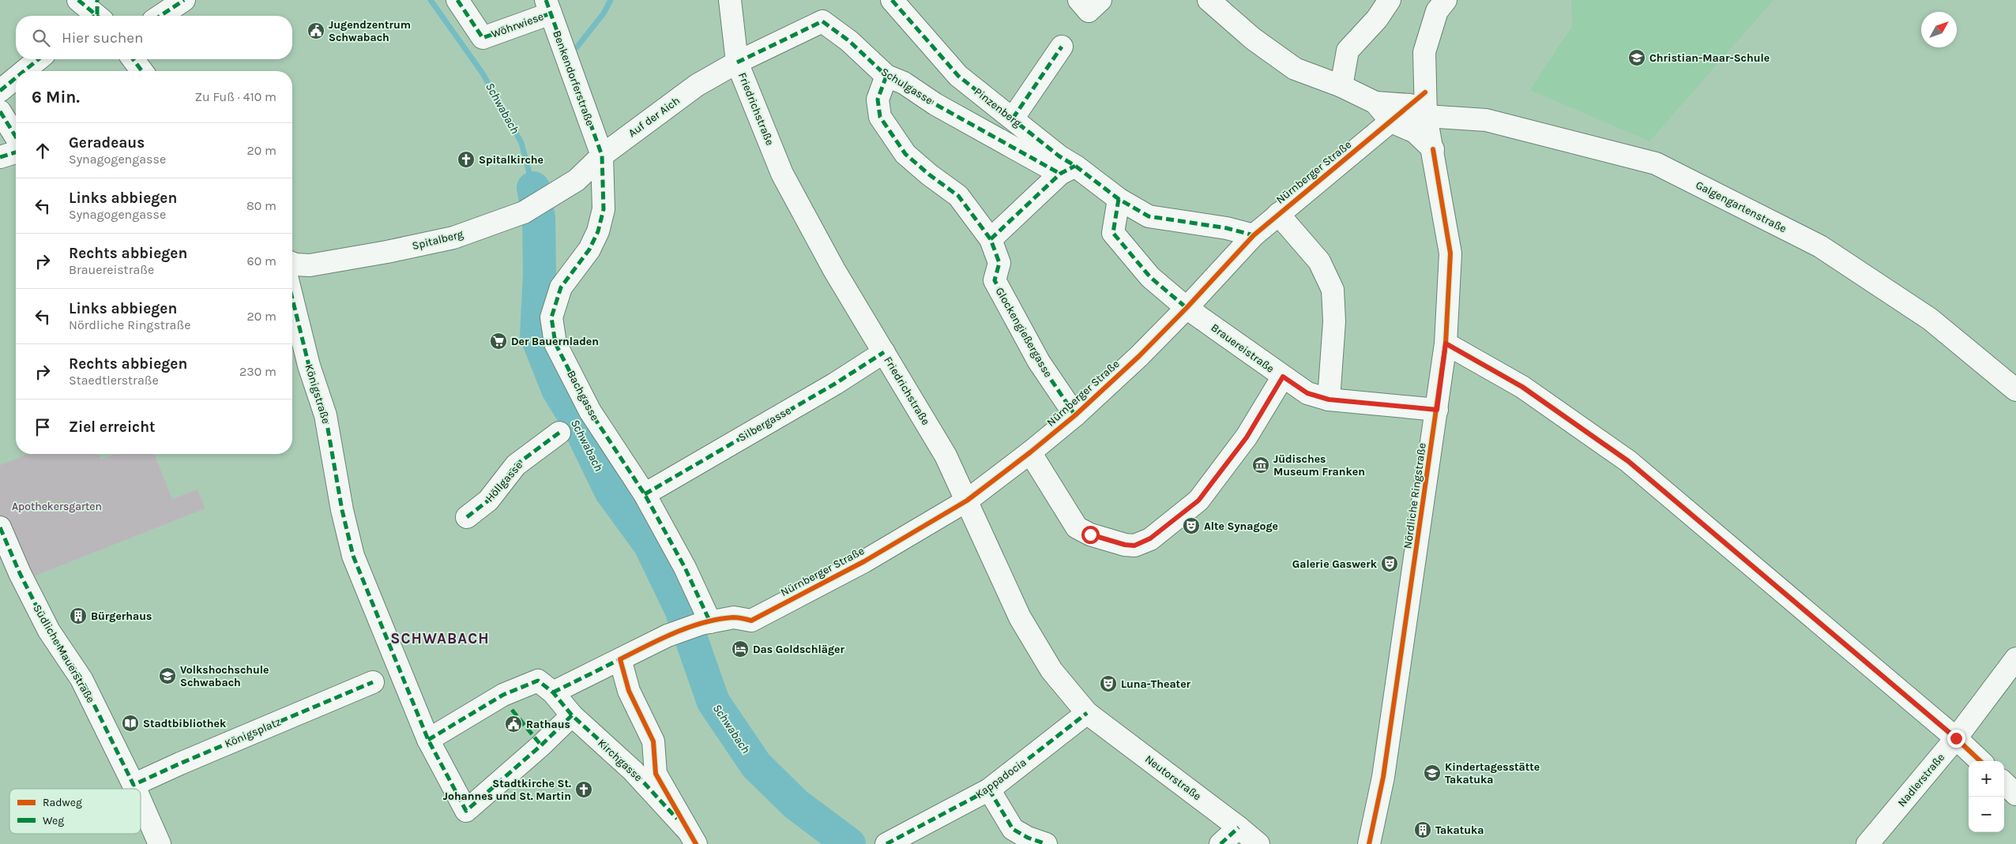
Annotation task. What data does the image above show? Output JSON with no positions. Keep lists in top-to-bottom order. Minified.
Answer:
{"streets":{"street":["Wöhrwiese","Benkendorferstraße","Schulgasse","Pinzenberg","Friedrichstraße","Auf der Aich","Nürnberger Straße","Galgengartenstraße","Spitalberg","Glockengießergasse","Brauereistraße","Königstraße","Bachgasse","Silbergasse","Höllgasse","Nördliche Ringstraße","Südliche Mauerstraße","Königsplatz","Kirchgasse","Neutorstraße","Kappadocia","Nadlerstraße"]},"crossings":[["Wöhrwiese","Benkendorferstraße"],["Benkendorferstraße","Auf der Aich"],["Benkendorferstraße","Bachgasse"],["Schulgasse","Pinzenberg"],["Schulgasse","Friedrichstraße"],["Schulgasse","Auf der Aich"],["Schulgasse","Glockengießergasse"],["Pinzenberg","Nürnberger Straße"],["Friedrichstraße","Auf der Aich"],["Friedrichstraße","Nürnberger Straße"],["Friedrichstraße","Silbergasse"],["Friedrichstraße","Neutorstraße"],["Friedrichstraße","Kappadocia"],["Auf der Aich","Spitalberg"],["Auf der Aich","Bachgasse"],["Nürnberger Straße","Glockengießergasse"],["Nürnberger Straße","Brauereistraße"],["Nürnberger Straße","Bachgasse"],["Nürnberger Straße","Kirchgasse"],["Galgengartenstraße","Nördliche Ringstraße"],["Brauereistraße","Nördliche Ringstraße"],["Bachgasse","Silbergasse"],["Südliche Mauerstraße","Königsplatz"],["Neutorstraße","Kappadocia"]],"districts":["SCHWABACH"],"water":["Schwabach"],"parks":["Apothekersgarten"],"places":{"public building":["Jugendzentrum Schwabach","Rathaus"],"school or university":["Christian-Maar-Schule","Volkshochschule Schwabach","Kindertagesstätte Takatuka"],"church":["Spitalkirche","Stadtkirche St. Johannes und St. Martin"],"supermarket":["Der Bauernladen"],"museum":["Jüdisches Museum Franken"],"theatre":["Alte Synagoge","Galerie Gaswerk","Luna-Theater"],"building":["Bürgerhaus","Takatuka"],"hotel":["Das Goldschläger"],"library":["Stadtbibliothek"]},"legend":["Radweg","Weg"],"north":"top right","page":{"search":"Hier suchen","heading":["6 Min.","Zu Fuß · 410 m"],"list":[["Geradeaus","Synagogengasse","20 m"],["Links abbiegen","Synagogengasse","80 m"],["Rechts abbiegen","Brauereistraße","60 m"],["Links abbiegen","Nördliche Ringstraße","20 m"],["Rechts abbiegen","Staedtlerstraße","230 m"],"Ziel erreicht"],"map_buttons":["+","−"]}}
